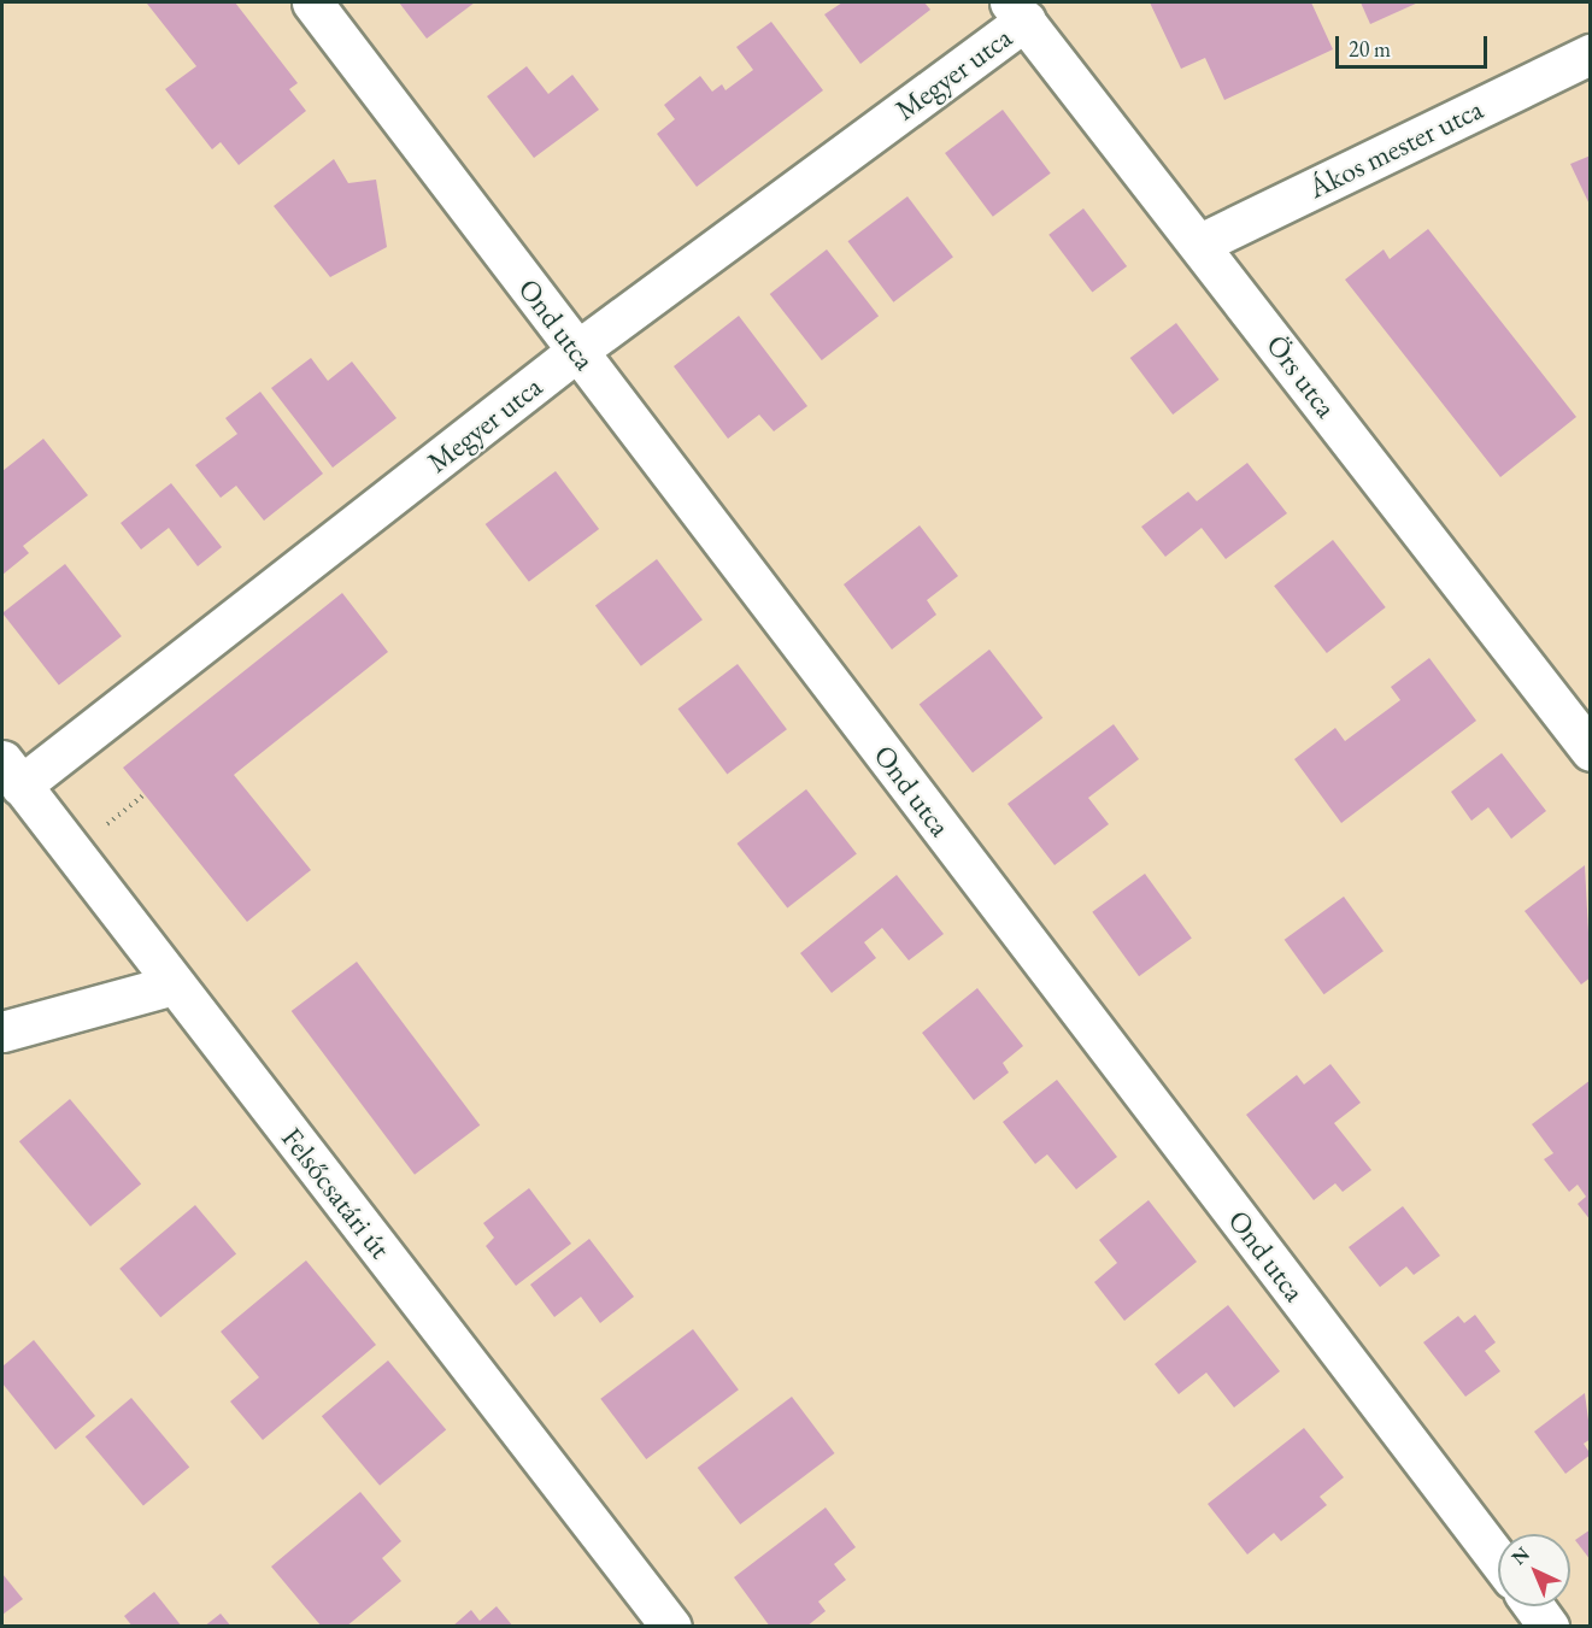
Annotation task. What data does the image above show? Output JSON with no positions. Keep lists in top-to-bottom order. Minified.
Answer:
{"streets":{"street":["Megyer utca","Ákos mester utca","Ond utca","Örs utca","Felsőcsatári út"]},"crossings":[["Megyer utca","Ond utca"],["Megyer utca","Örs utca"],["Megyer utca","Felsőcsatári út"],["Ákos mester utca","Örs utca"]],"scale_bar":"20 m","north":"top left"}
